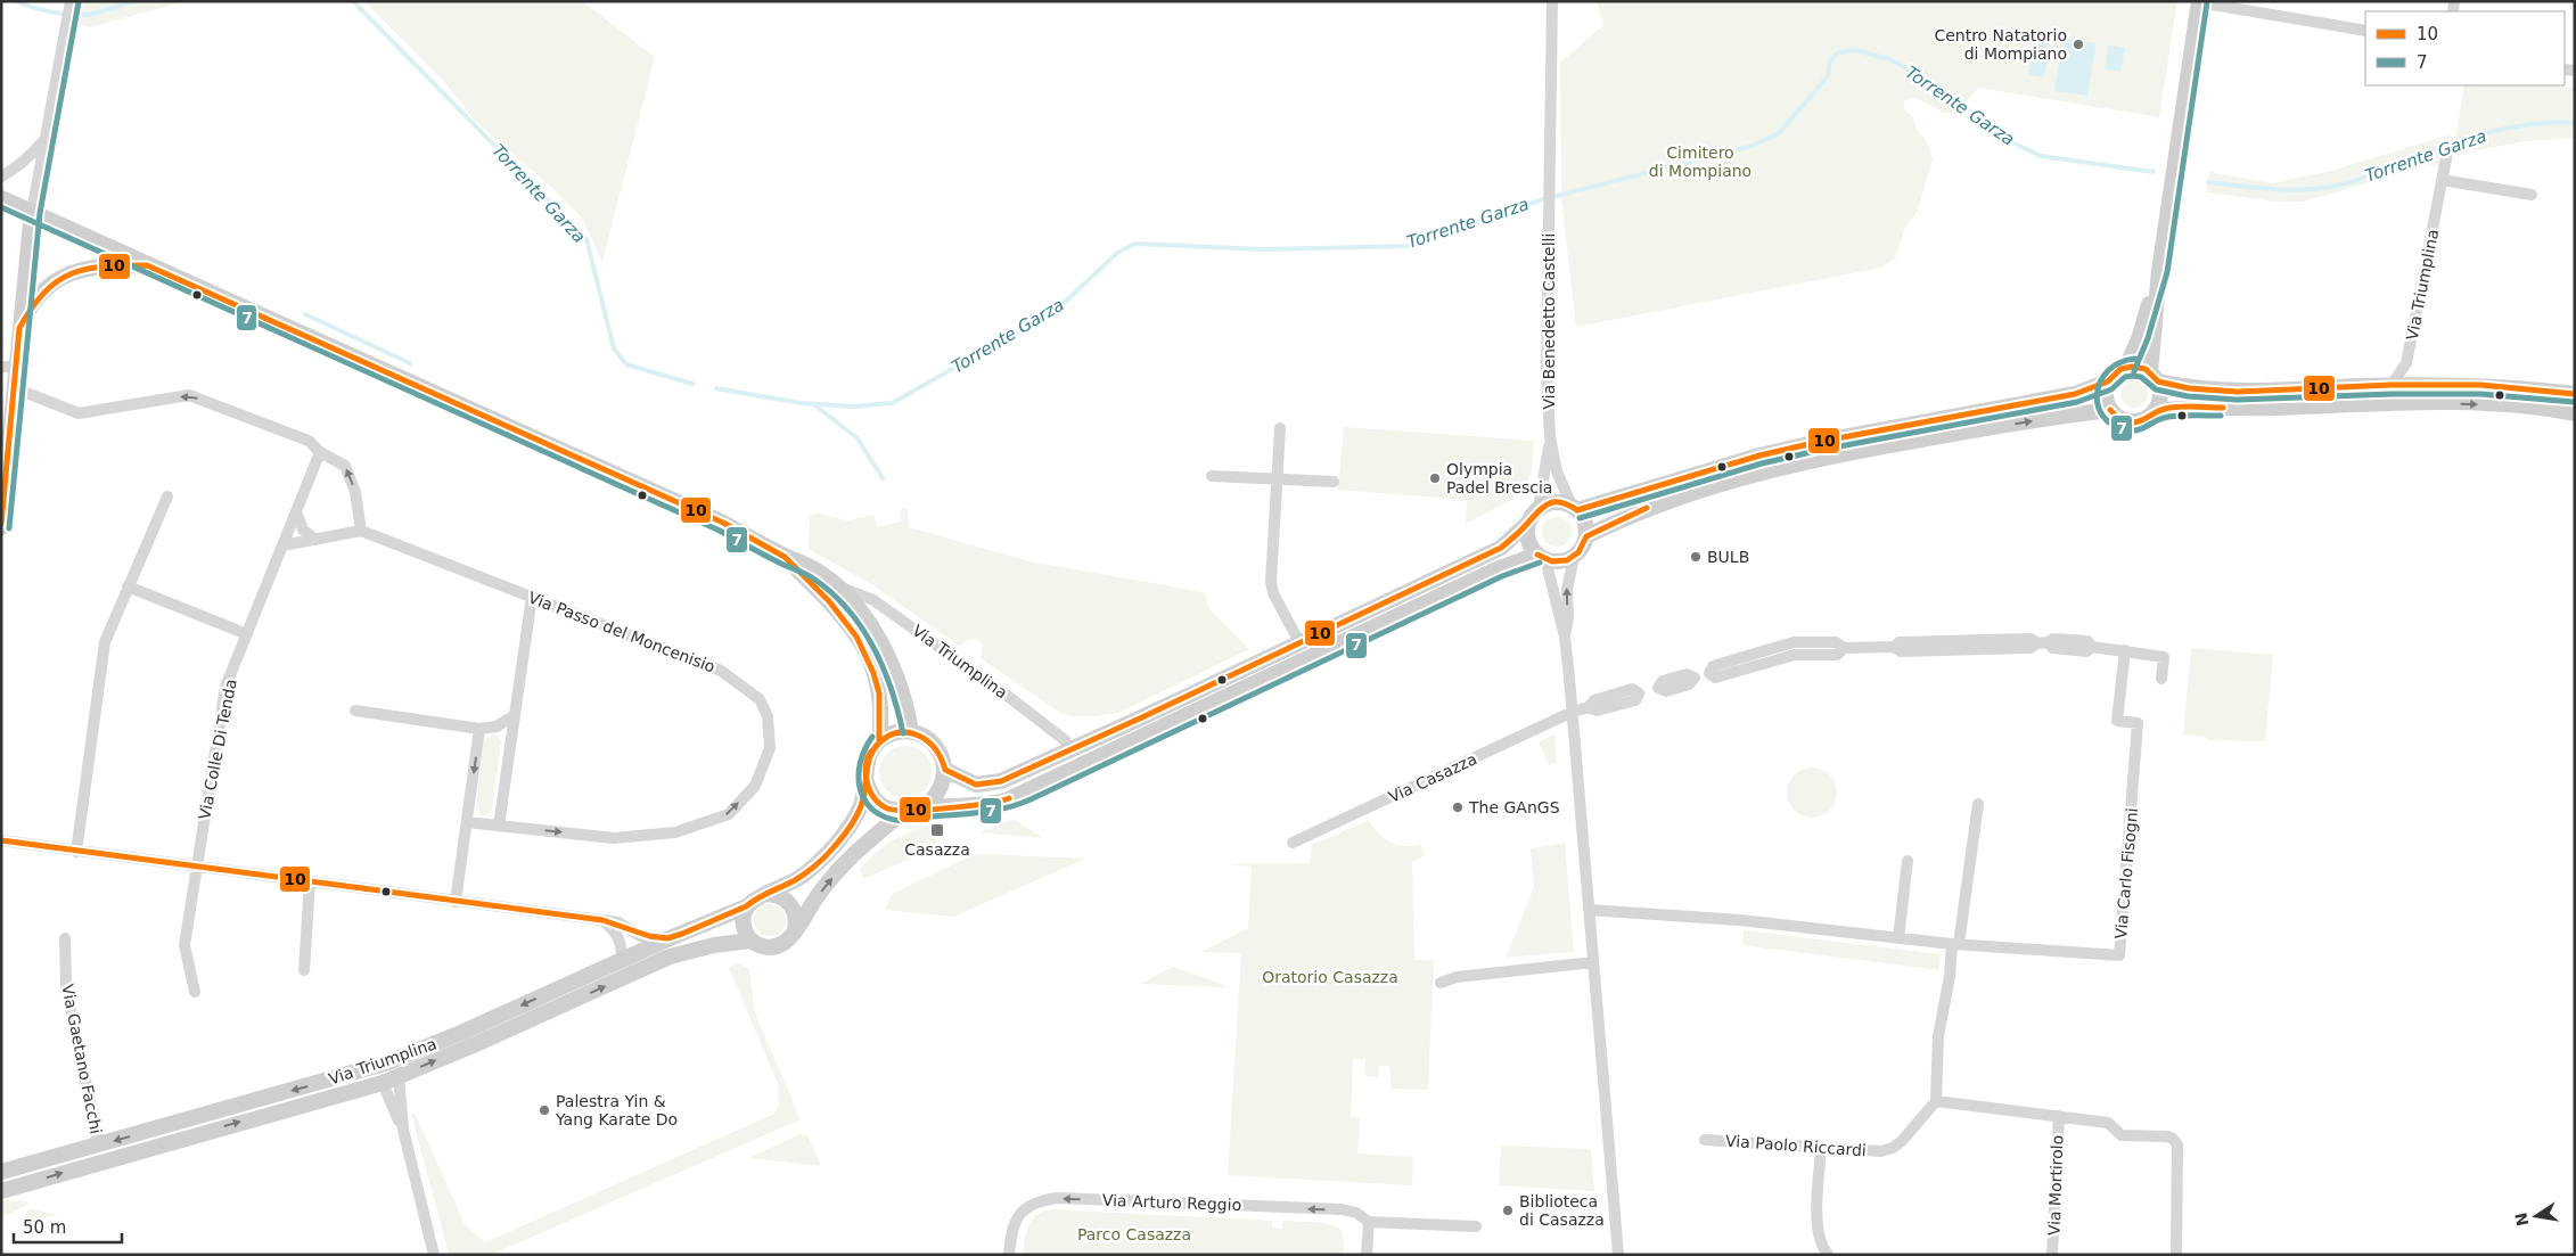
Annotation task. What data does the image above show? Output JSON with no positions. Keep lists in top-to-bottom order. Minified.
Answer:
{"streets":{"main road":["Via Triumplina"],"street":["Via Benedetto Castelli","Via Passo del Moncenisio","Via Colle Di Tenda","Via Casazza","Via Carlo Fisogni","Via Gaetano Facchi","Via Paolo Riccardi","Via Mortirolo","Via Arturo Reggio"]},"crossings":[["Via Triumplina","Via Benedetto Castelli"],["Via Triumplina","Via Gaetano Facchi"],["Via Casazza","Via Carlo Fisogni"]],"one_way":["Via Arturo Reggio"],"water":["Torrente Garza"],"parks":["Cimitero di Mompiano","Oratorio Casazza","Parco Casazza"],"places":{"other":["Centro Natatorio di Mompiano","Olympia Padel Brescia","BULB","The GAnGS","Palestra Yin & Yang Karate Do","Biblioteca di Casazza"],"transit":["Casazza"]},"lines":["transit line 7","transit line 10"],"legend":["10","7"],"scale_bar":"50 m","north":"left"}
